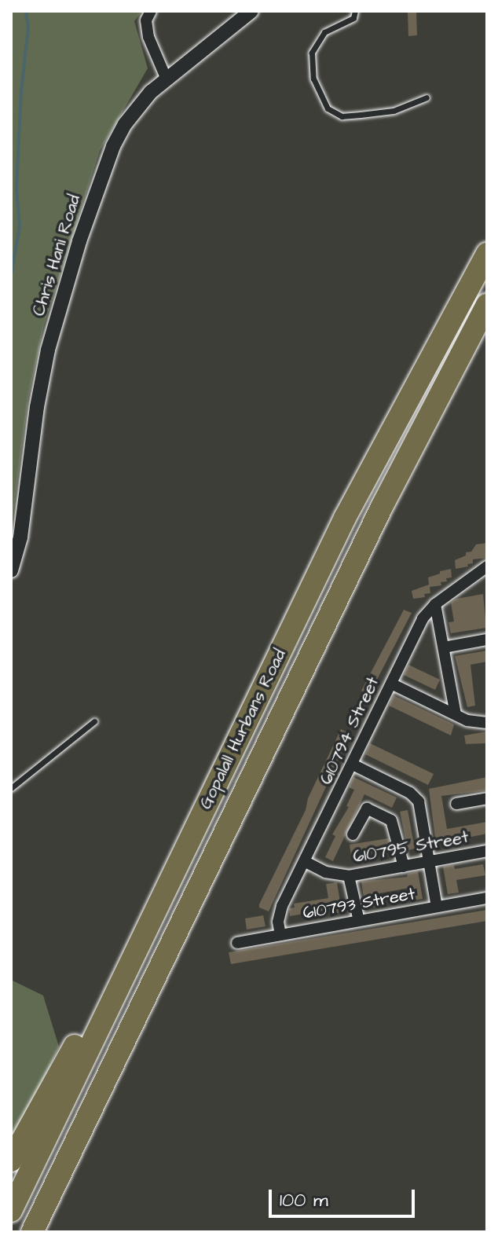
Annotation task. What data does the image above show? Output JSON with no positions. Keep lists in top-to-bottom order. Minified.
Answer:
{"streets":{"highway":["Gopalall Hurbans Road"],"street":["Chris Hani Road","610794 Street","610795 Street","610793 Street"]},"crossings":[["610794 Street","610795 Street"],["610794 Street","610793 Street"]],"scale_bar":"100 m"}
